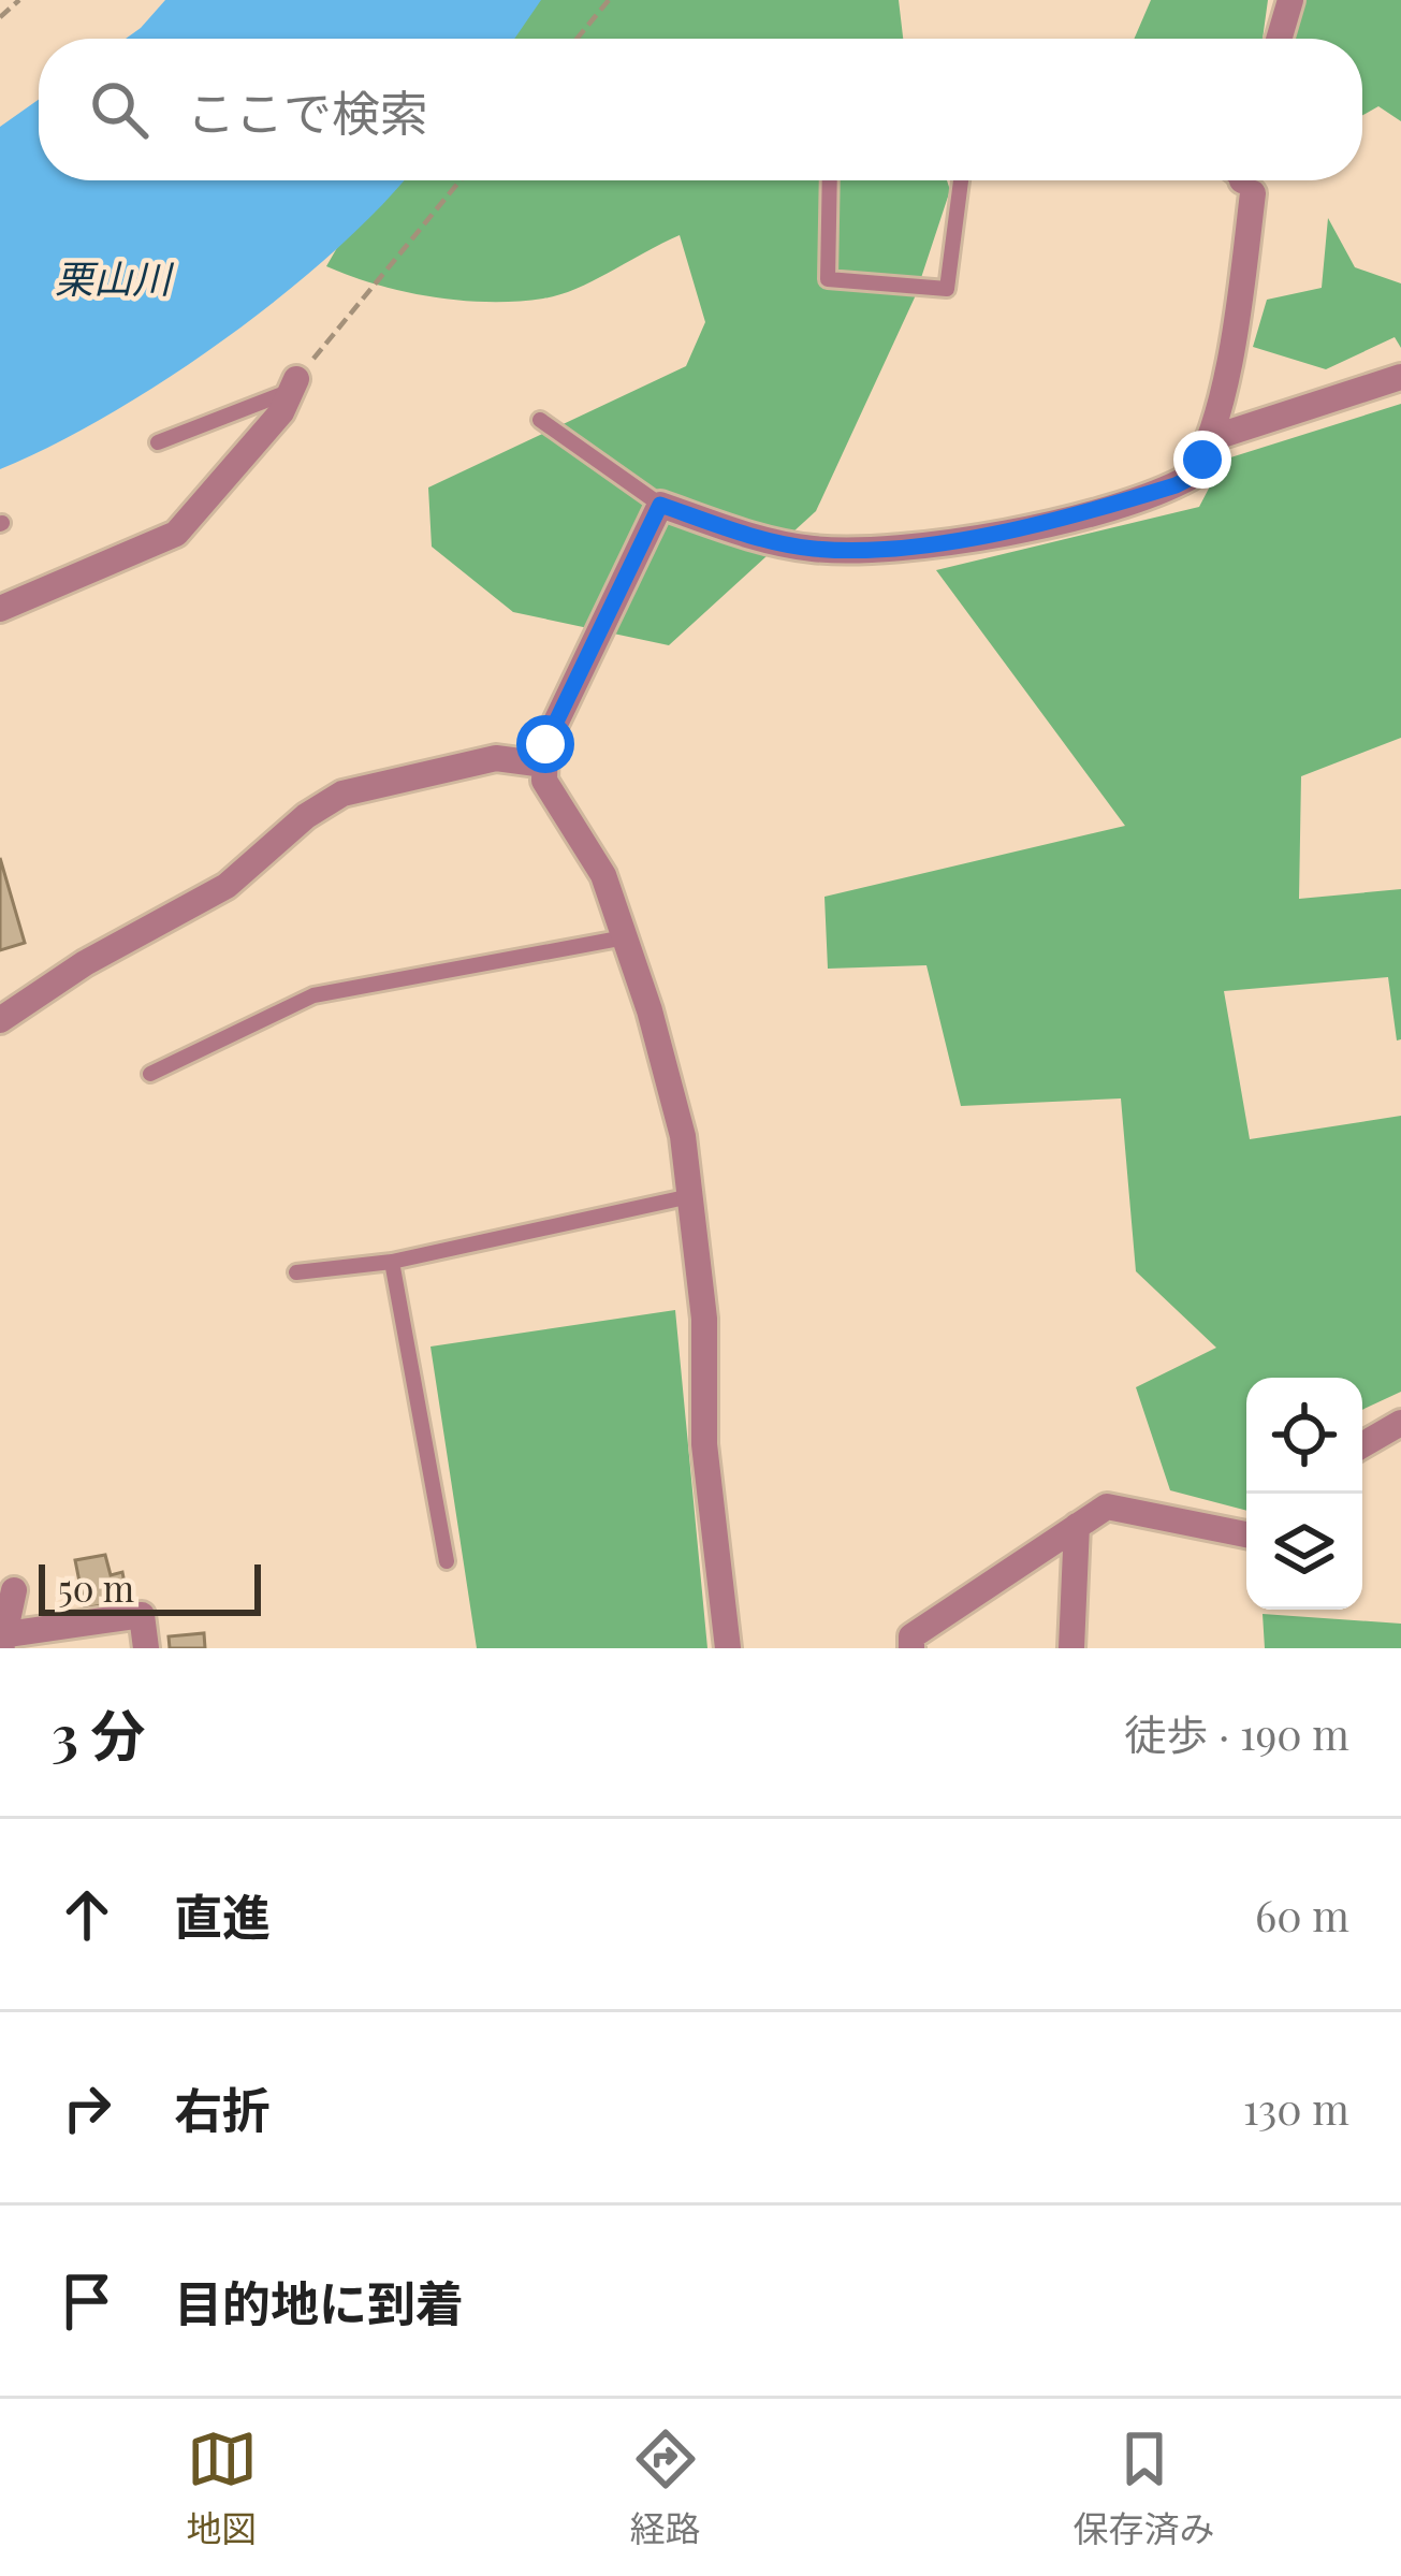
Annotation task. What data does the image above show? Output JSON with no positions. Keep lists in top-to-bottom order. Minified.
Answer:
{"water":["栗山川"],"scale_bar":"50 m","page":{"search":"ここで検索","scale":"50 m","heading":["3 分","徒歩 · 190 m"],"list":[["直進","60 m"],["右折","130 m"],"目的地に到着"],"nav":["地図","経路","保存済み"]}}
